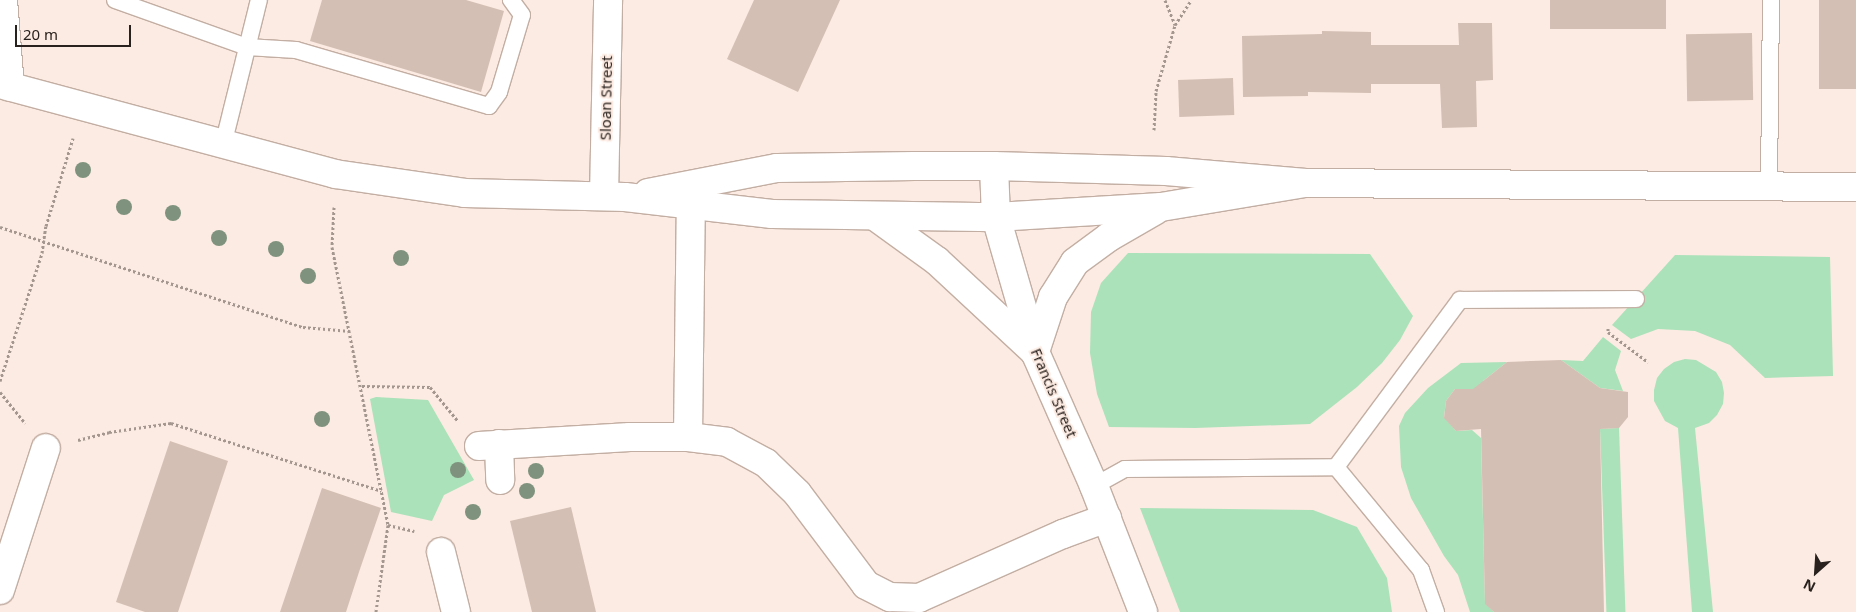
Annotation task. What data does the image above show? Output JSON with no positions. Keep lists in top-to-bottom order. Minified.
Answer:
{"streets":{"main road":["Sloan Street","Francis Street"]},"scale_bar":"20 m","north":"bottom left"}
